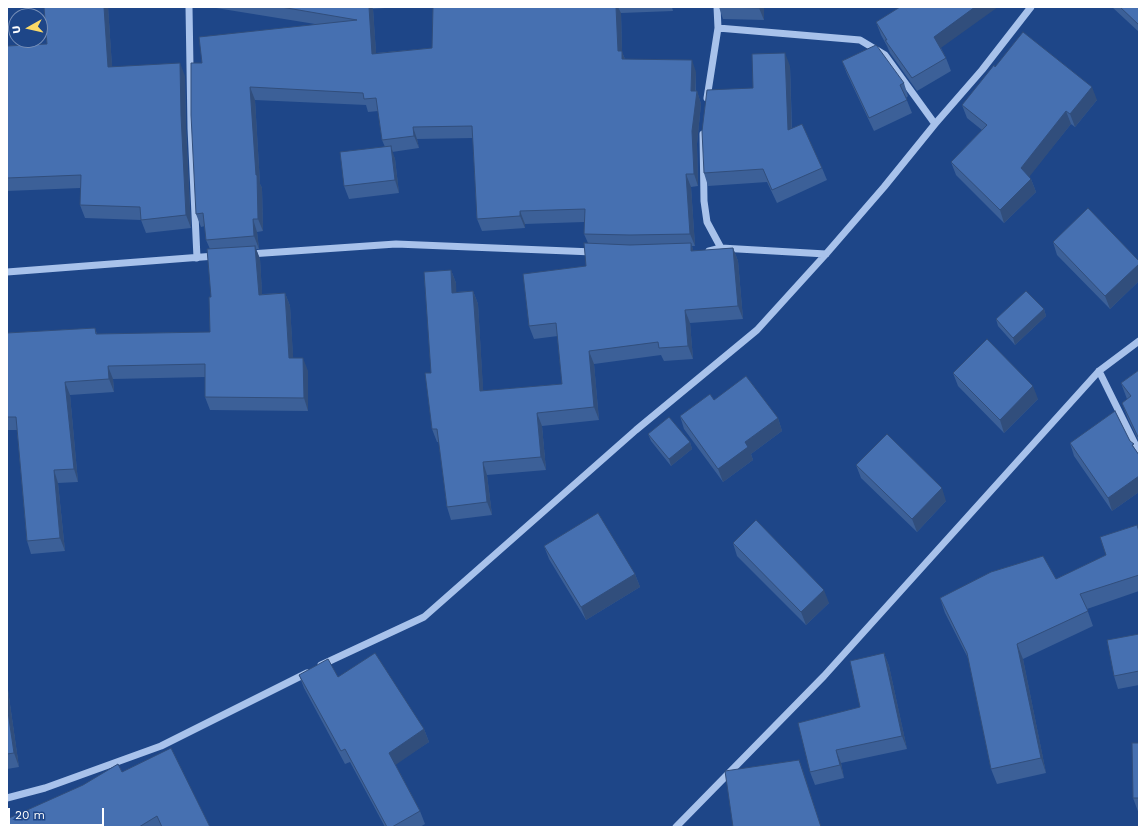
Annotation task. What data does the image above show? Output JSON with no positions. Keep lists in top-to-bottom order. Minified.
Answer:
{"scale_bar":"20 m","north":"left"}
